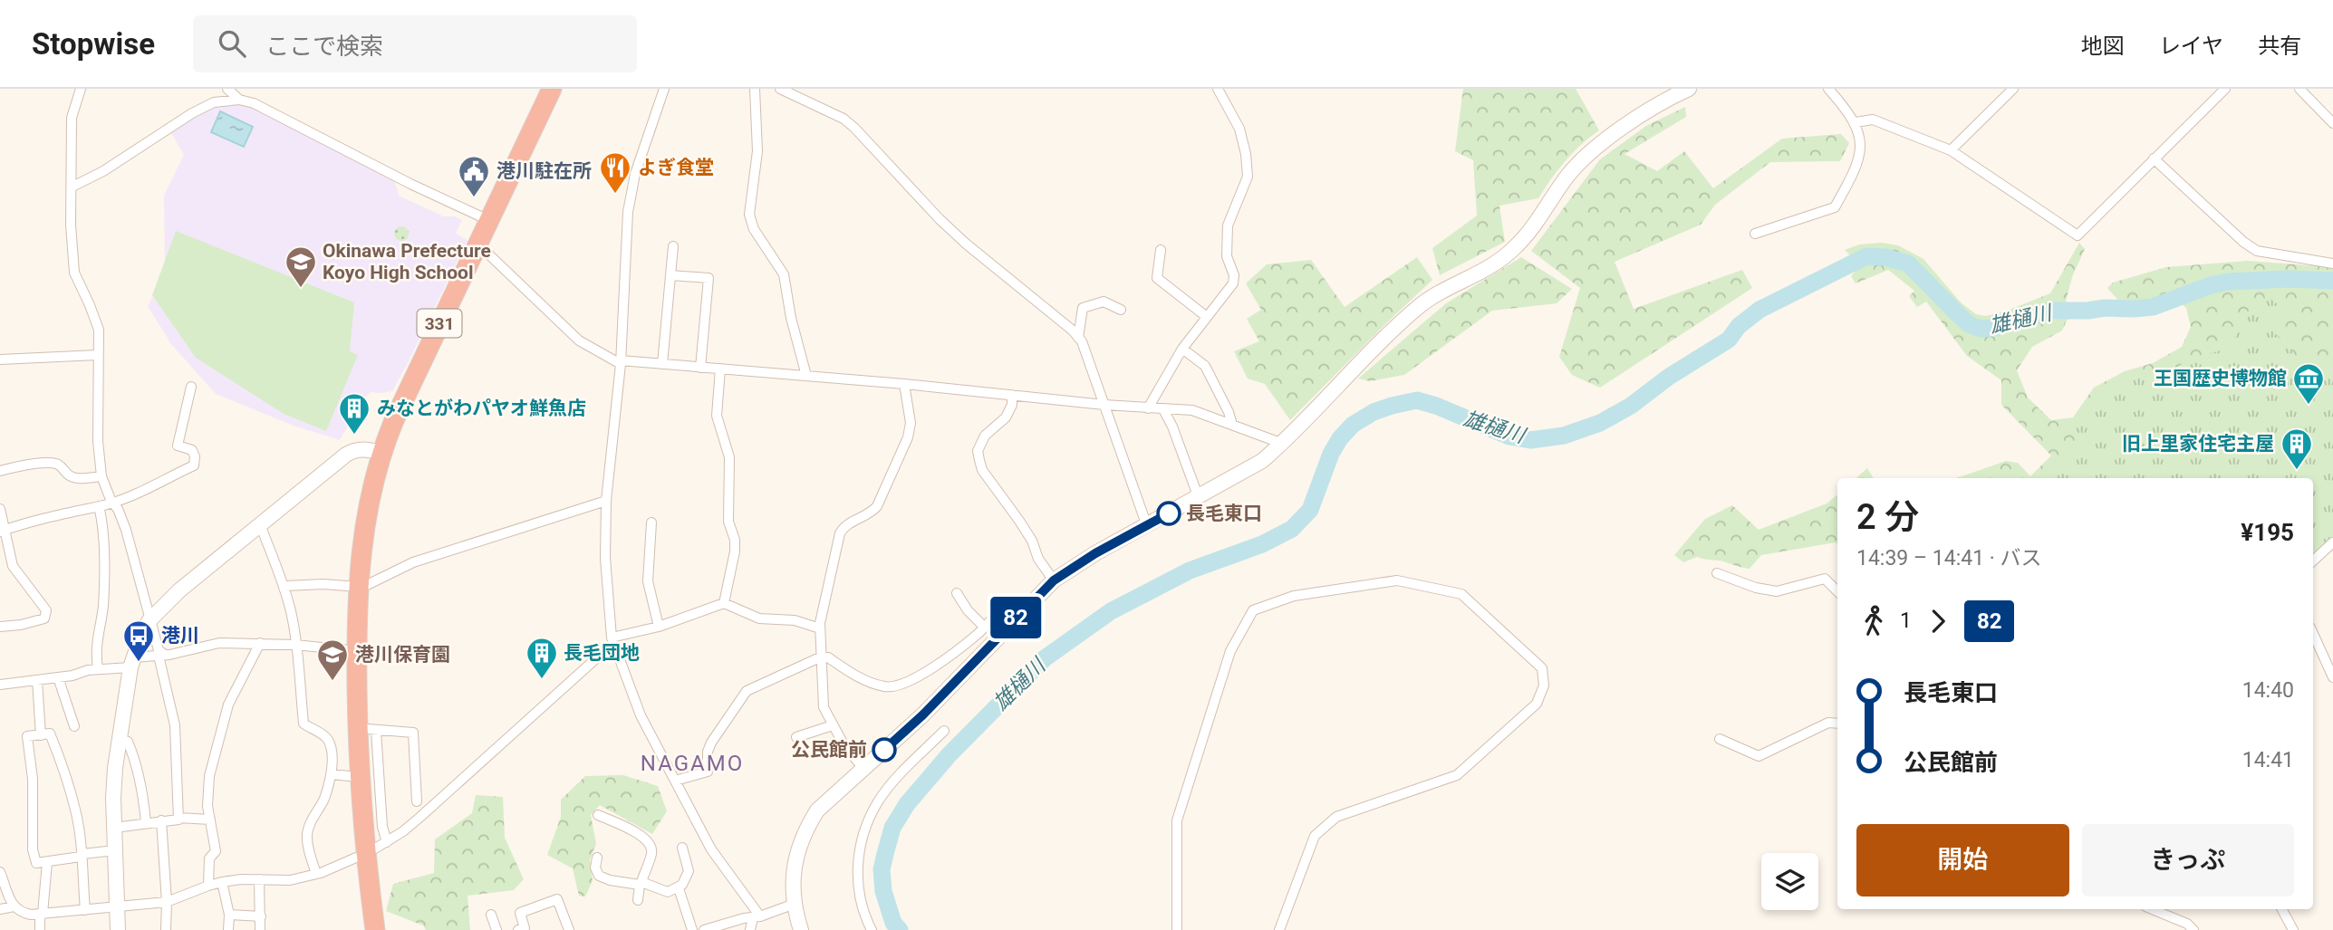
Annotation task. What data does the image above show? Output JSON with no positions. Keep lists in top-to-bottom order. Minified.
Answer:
{"streets":{"highway":["331"]},"districts":["NAGAMO"],"water":["雄樋川"],"places":{"restaurant":["よぎ食堂"],"public building":["港川駐在所"],"school or university":["Okinawa Prefecture Koyo High School","港川保育園"],"museum":["王国歴史博物館"],"building":["みなとがわパヤオ鮮魚店","旧上里家住宅主屋","長毛団地"],"other":["長毛東口","公民館前"],"bus stop":["港川"]},"lines":["bus line 82"],"page":{"header":"Stopwise","search":"ここで検索","nav":["地図","レイヤ","共有"],"on_map":"82","heading":["2 分","14:39 – 14:41 · バス","¥195"],"legs":["1","82"],"list":[{"name":"長毛東口","value":"14:40"},{"name":"公民館前","value":"14:41"}],"buttons":["開始","きっぷ"]}}
